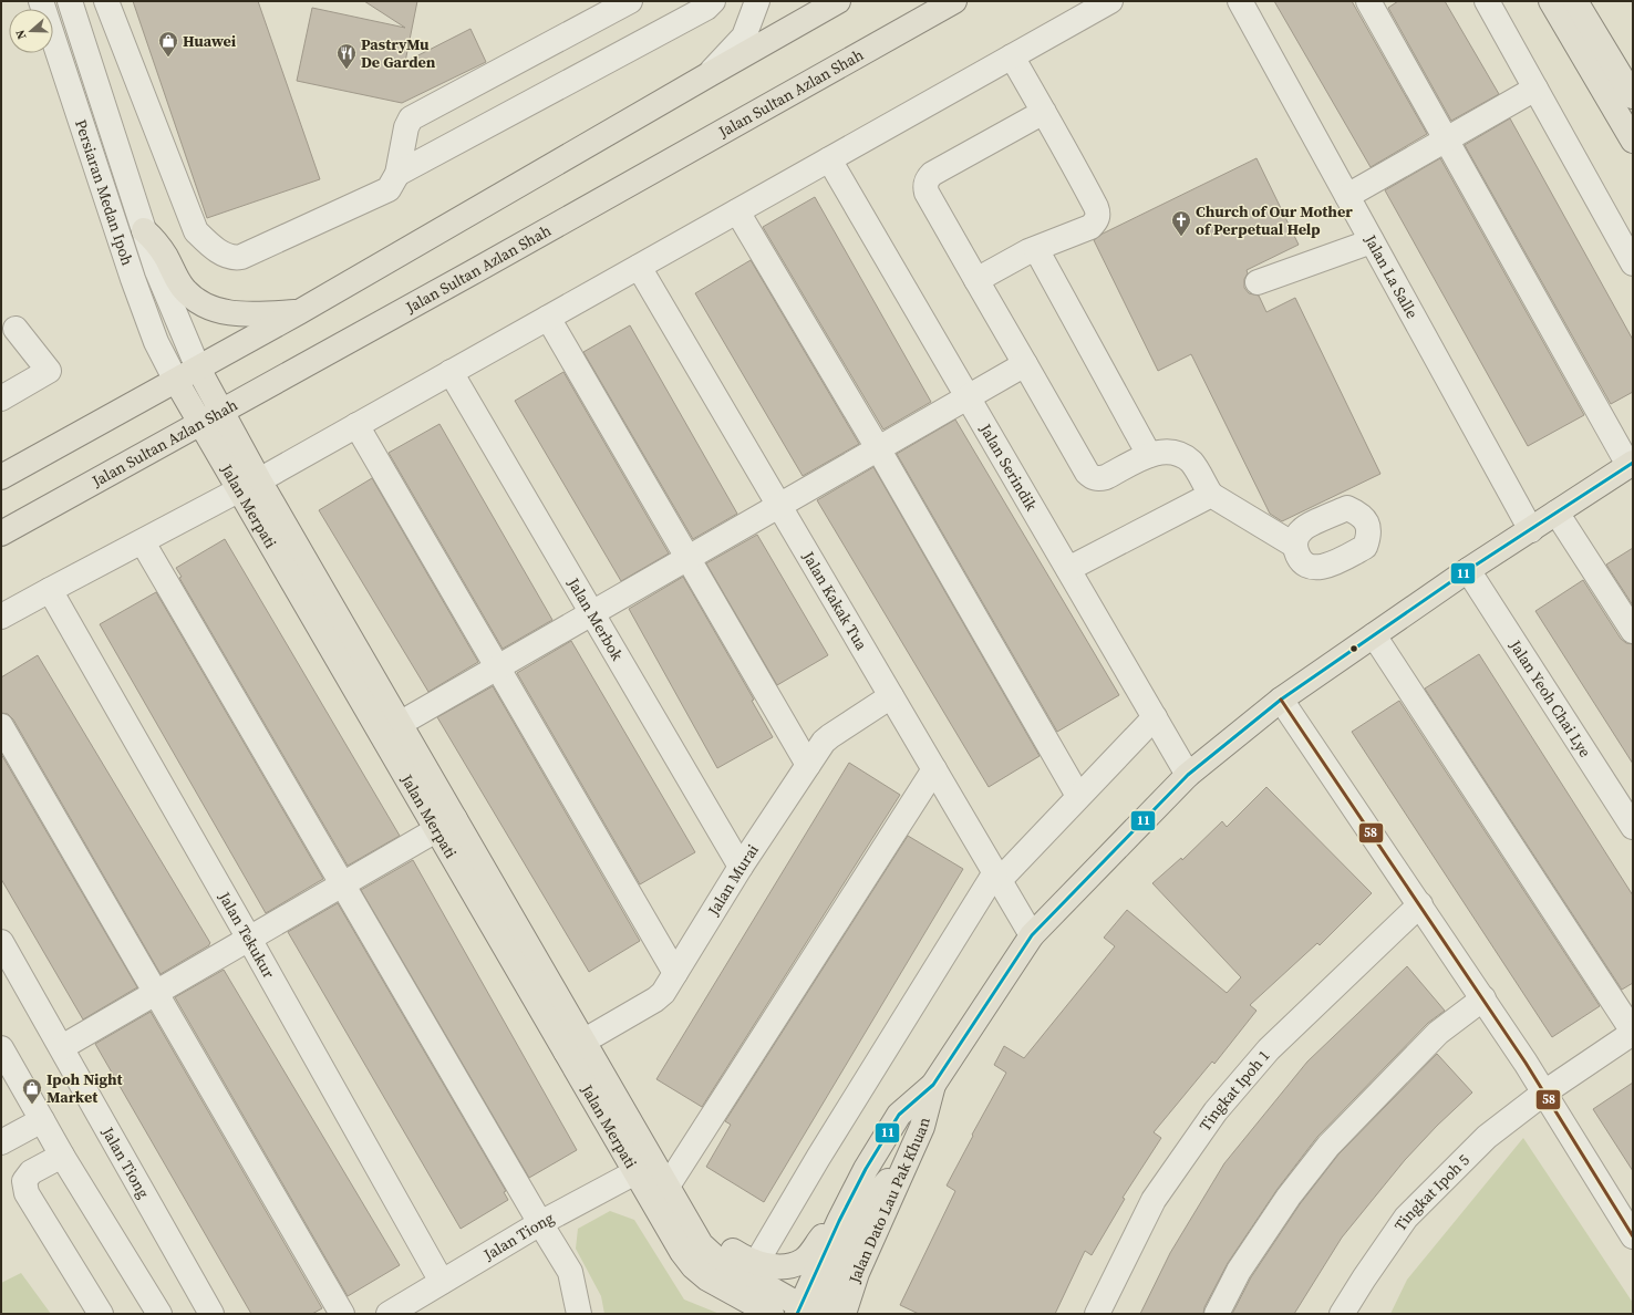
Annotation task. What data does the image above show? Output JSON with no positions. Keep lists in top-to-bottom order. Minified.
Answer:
{"streets":{"main road":["Jalan Sultan Azlan Shah","Jalan Merpati","Jalan Dato Lau Pak Khuan"],"street":["Persiaran Medan Ipoh","Jalan La Salle","Jalan Serindik","Jalan Kakak Tua","Jalan Merbok","Jalan Yeoh Chai Lye","Jalan Murai","Jalan Tekukur","Tingkat Ipoh 1","Jalan Tiong","Tingkat Ipoh 5"]},"crossings":[["Jalan Sultan Azlan Shah","Jalan Merpati"],["Persiaran Medan Ipoh","Jalan Merpati"],["Jalan La Salle","Jalan Dato Lau Pak Khuan"],["Jalan Serindik","Jalan Dato Lau Pak Khuan"],["Jalan Merpati","Jalan Murai"],["Jalan Merpati","Jalan Tiong"],["Jalan Merpati","Jalan Dato Lau Pak Khuan"],["Jalan Kakak Tua","Jalan Murai"],["Jalan Kakak Tua","Jalan Dato Lau Pak Khuan"],["Jalan Merbok","Jalan Murai"],["Jalan Yeoh Chai Lye","Jalan Dato Lau Pak Khuan"],["Jalan Tekukur","Jalan Tiong"]],"places":{"shop":["Huawei","Ipoh Night Market"],"restaurant":["PastryMu De Garden"],"church":["Church of Our Mother of Perpetual Help"]},"lines":["transit line 11","transit line 58"],"north":"left"}
